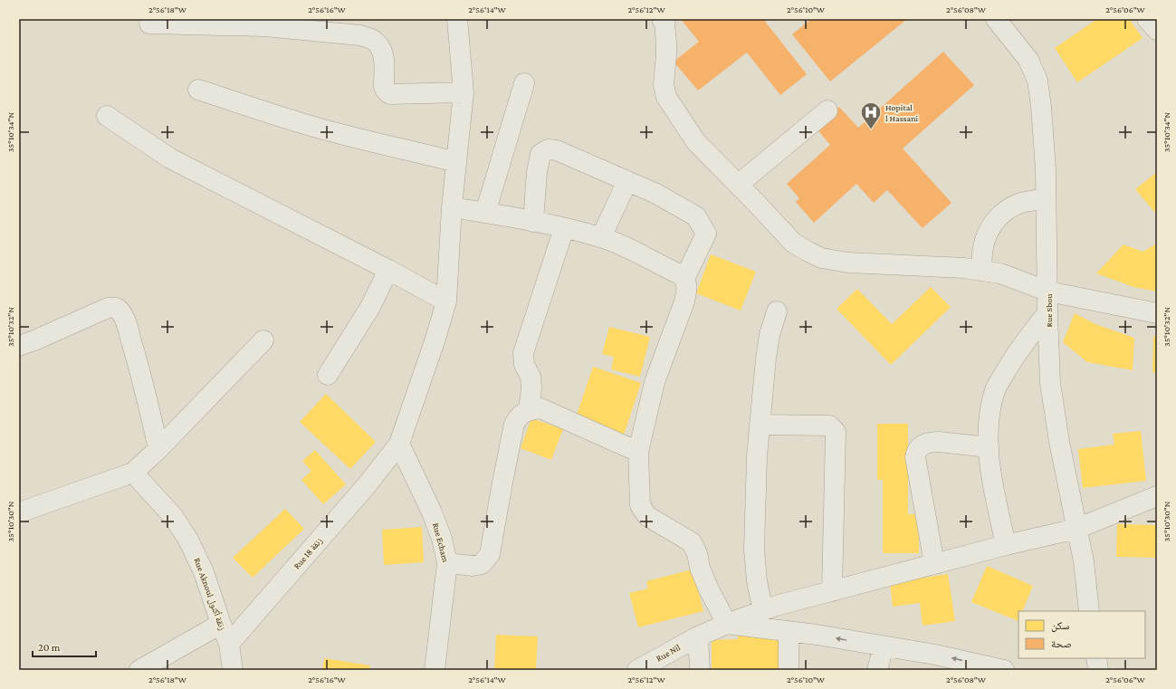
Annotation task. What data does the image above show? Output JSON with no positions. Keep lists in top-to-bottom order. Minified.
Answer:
{"streets":{"street":["Rue Sbou","Rue Echam","Rue 18 زنقة","Rue Aknoul زنقة أكنول","Rue Nil"]},"crossings":[["Rue Sbou","Rue Nil"],["Rue Echam","Rue 18 زنقة"],["Rue 18 زنقة","Rue Aknoul زنقة أكنول"]],"places":{"hospital":["Hopital l Hassani"]},"legend":["سكن","صحة"],"scale_bar":"20 m","coordinates":["2°56'18\"W","2°56'16\"W","2°56'14\"W","2°56'12\"W","2°56'10\"W","2°56'08\"W","2°56'06\"W","35°10'34\"N","35°10'32\"N","35°10'30\"N"]}
